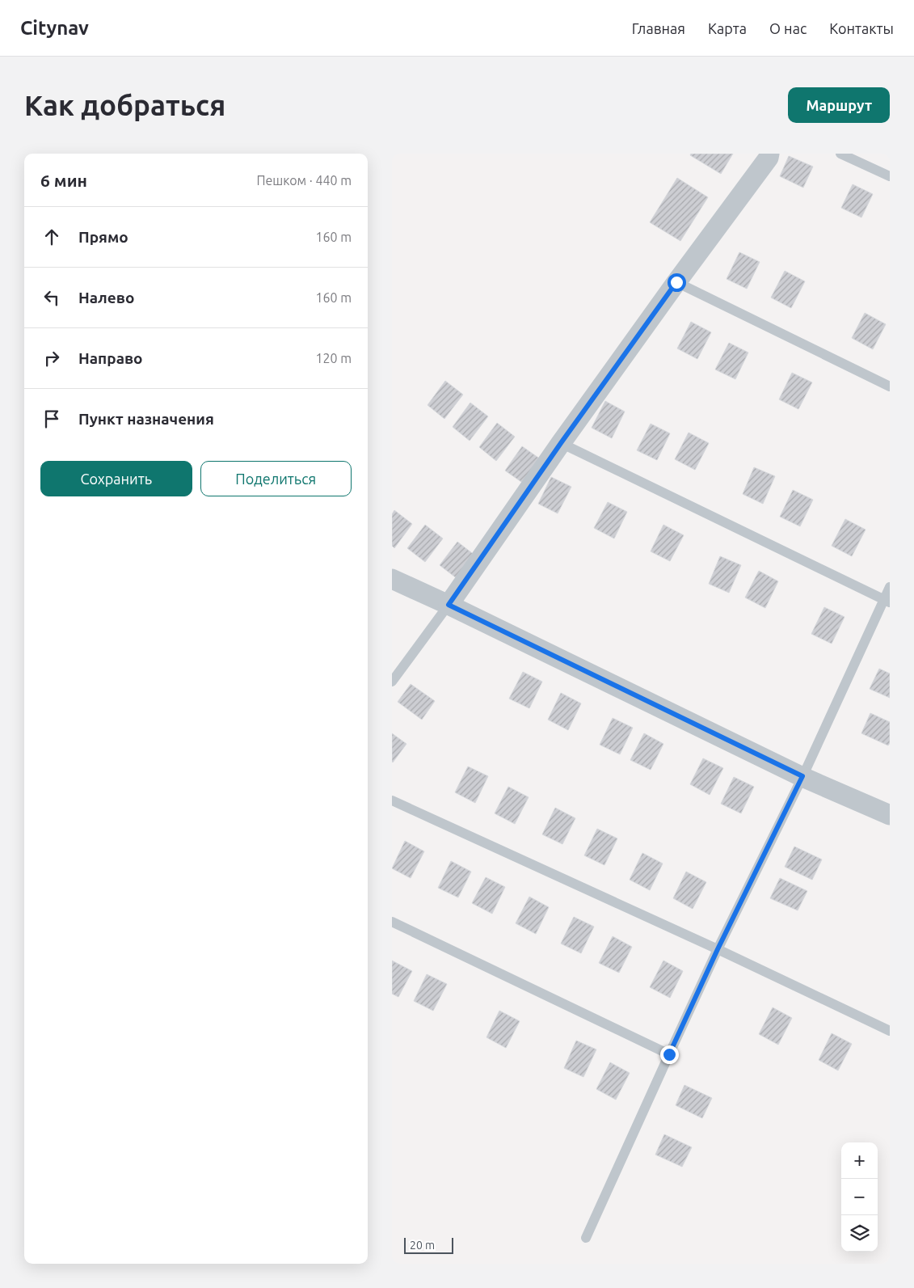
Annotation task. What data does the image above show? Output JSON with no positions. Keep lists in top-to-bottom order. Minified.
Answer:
{"scale_bar":"20 m","page":{"header":"Citynav","nav":["Главная","Карта","О нас","Контакты"],"buttons":["Маршрут",["Сохранить","Поделиться"]],"title":"Как добраться","heading":["6 мин","Пешком · 440 m"],"list":[["Прямо","160 m"],["Налево","160 m"],["Направо","120 m"],"Пункт назначения"],"map_buttons":["+","−"],"scale":"20 m"}}
